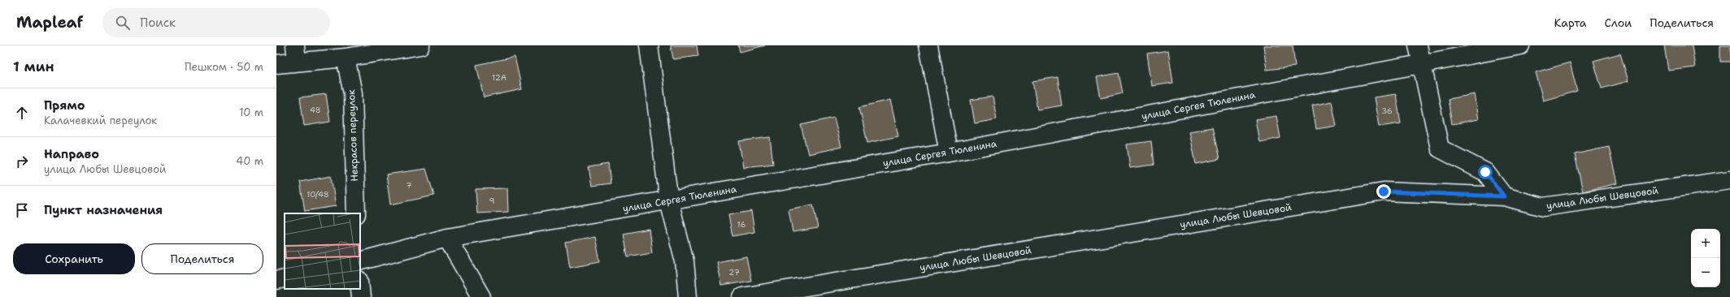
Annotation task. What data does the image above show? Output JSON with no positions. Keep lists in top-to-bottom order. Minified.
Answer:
{"streets":{"street":["улица Сергея Тюленина","Некрасов переулок","улица Любы Шевцовой"]},"house_numbers":["12А","48","36","7","10/48","9","16","27"],"page":{"header":"Mapleaf","search":"Поиск","nav":["Карта","Слои","Поделиться"],"heading":["1 мин","Пешком · 50 m"],"list":[["Прямо","Калачевкий переулок","10 m"],["Направо","улица Любы Шевцовой","40 m"],"Пункт назначения"],"map_buttons":["+","−"],"buttons":["Сохранить","Поделиться"]}}
